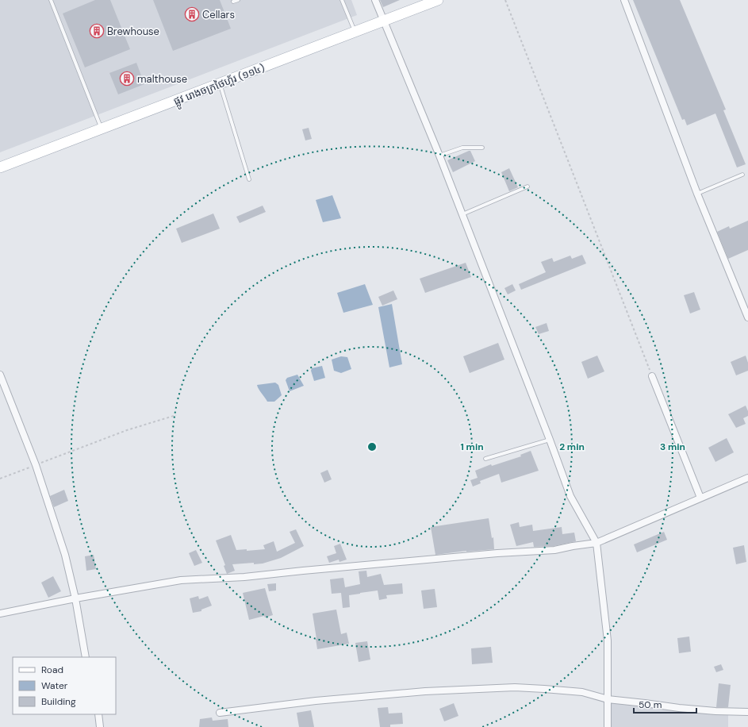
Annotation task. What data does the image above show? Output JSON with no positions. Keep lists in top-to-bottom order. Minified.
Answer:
{"streets":{"main road":["ផ្លូវ រោងចក្រថៃហ្គ័រ (១១៤)"]},"places":{"building":["Cellars","Brewhouse","malthouse"]},"legend":["Road","Water","Building"],"scale_bar":"50 m","rings":["1 min","2 min","3 min"]}
